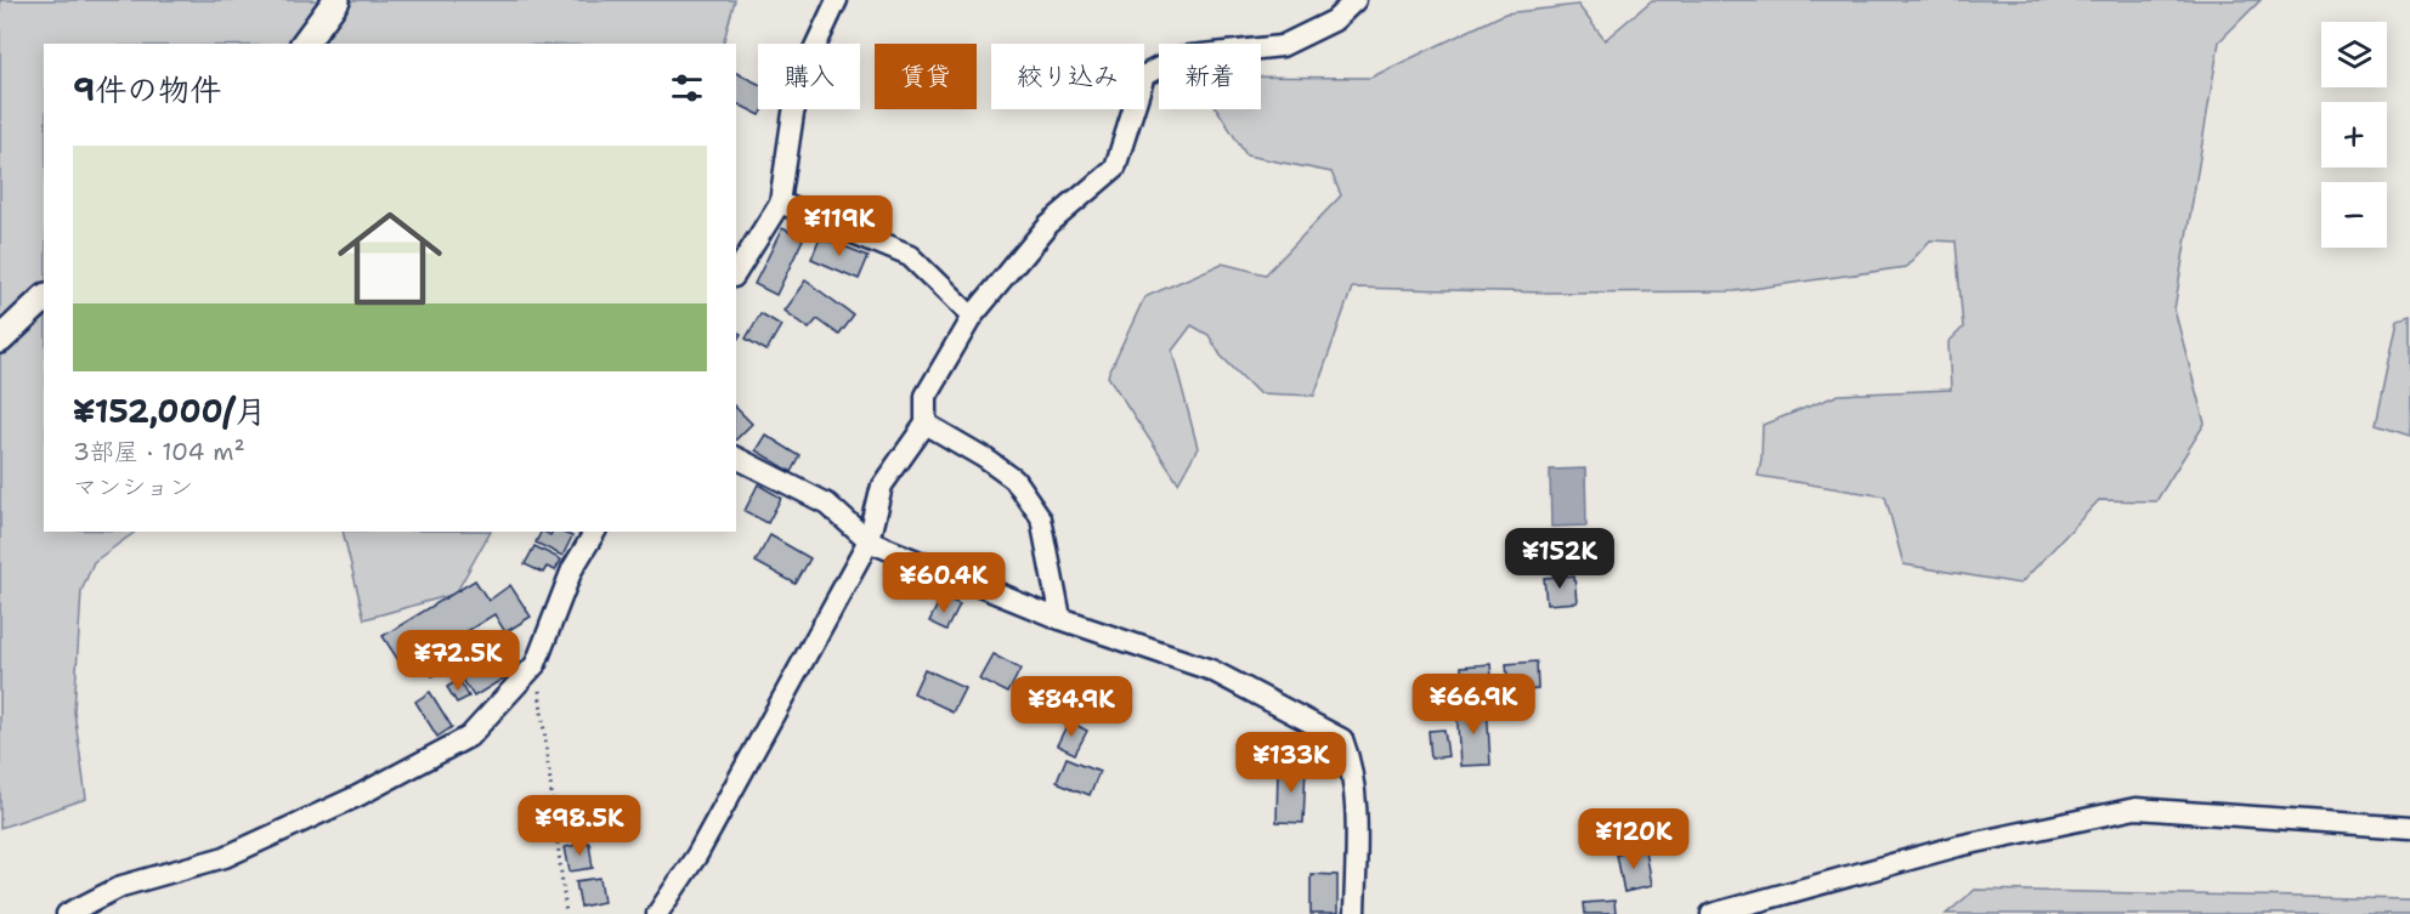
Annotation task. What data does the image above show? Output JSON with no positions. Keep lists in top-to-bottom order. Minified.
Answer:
{"page":{"map_buttons":["+","−"],"chip":["購入","賃貸","絞り込み","新着"],"heading":"9件の物件","list":[{"name":"¥152,000/月","note":"3部屋 · 104 m² · マンション"}],"price":["¥119K","¥152K","¥60.4K","¥72.5K","¥66.9K","¥84.9K","¥133K","¥98.5K","¥120K"]}}
